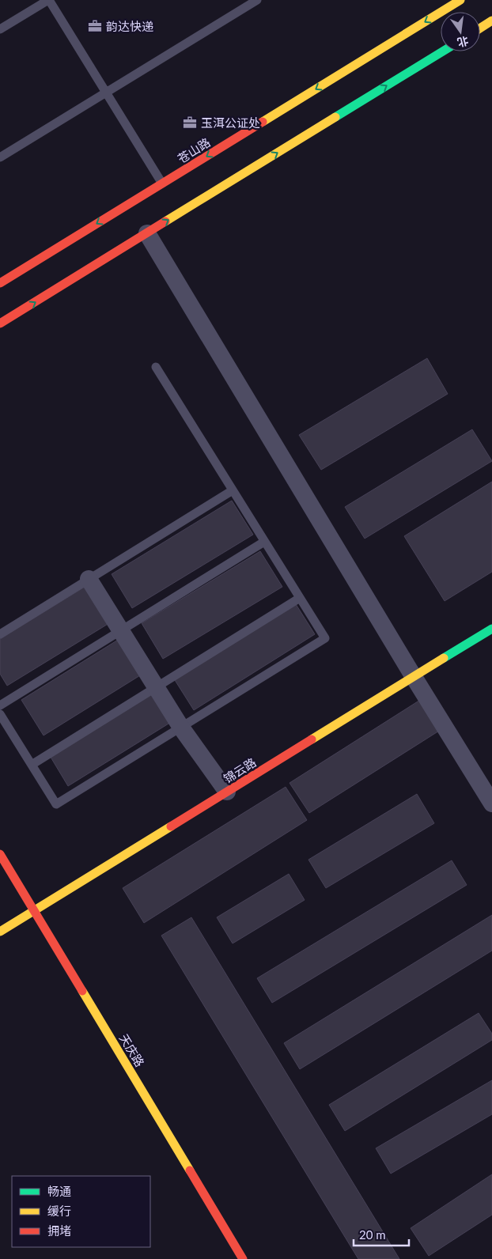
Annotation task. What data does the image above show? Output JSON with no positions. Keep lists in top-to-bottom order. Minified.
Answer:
{"streets":{"main road":["苍山路","锦云路","天庆路"]},"crossings":[["锦云路","天庆路"]],"places":{"office":["韵达快递","玉洱公证处"]},"legend":["畅通","缓行","拥堵"],"scale_bar":"20 m","north":"bottom"}
